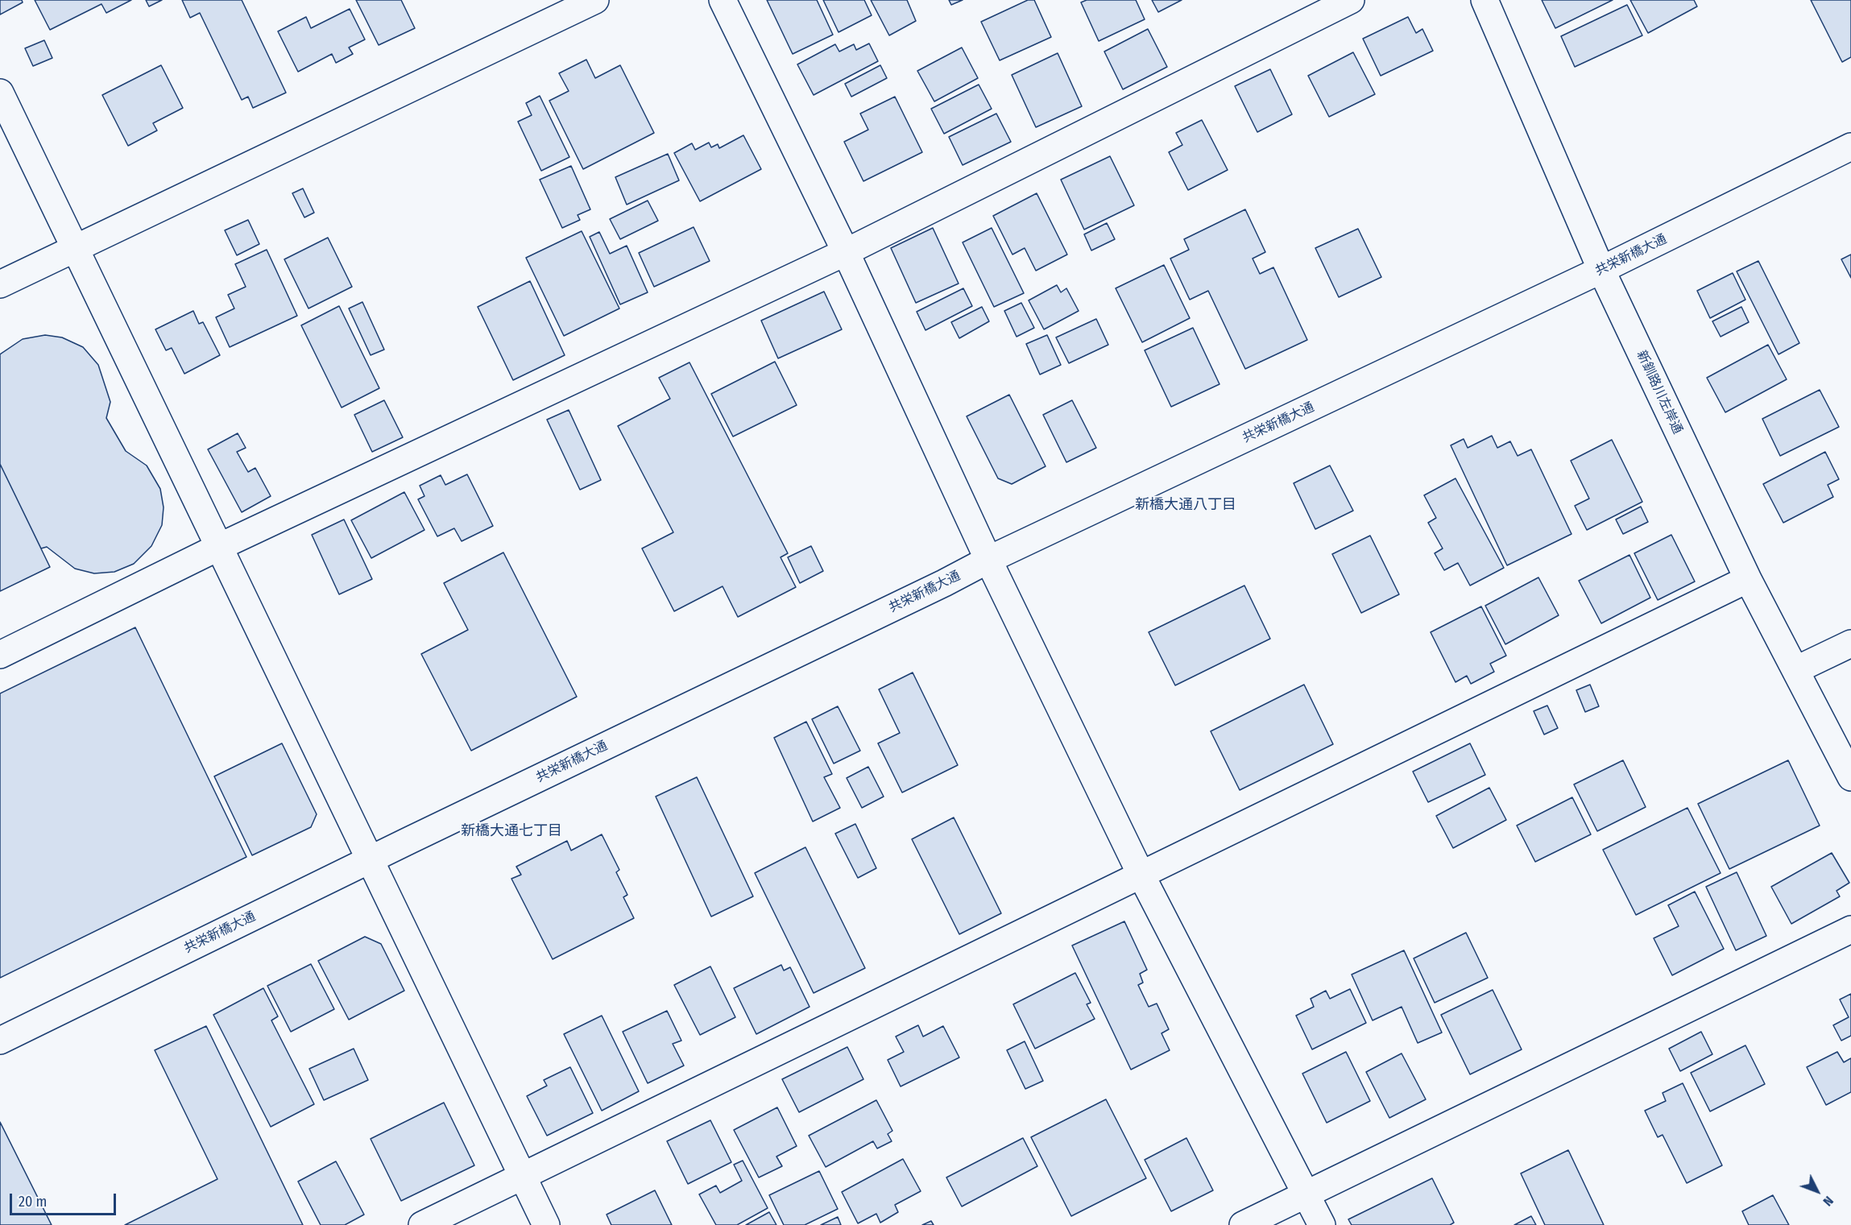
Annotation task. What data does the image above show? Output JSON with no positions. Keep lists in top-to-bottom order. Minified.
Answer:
{"streets":{"street":["共栄新橋大通","新釧路川左岸通"]},"crossings":[["共栄新橋大通","新釧路川左岸通"]],"districts":["新橋大通八丁目","新橋大通七丁目"],"scale_bar":"20 m","north":"bottom right"}
